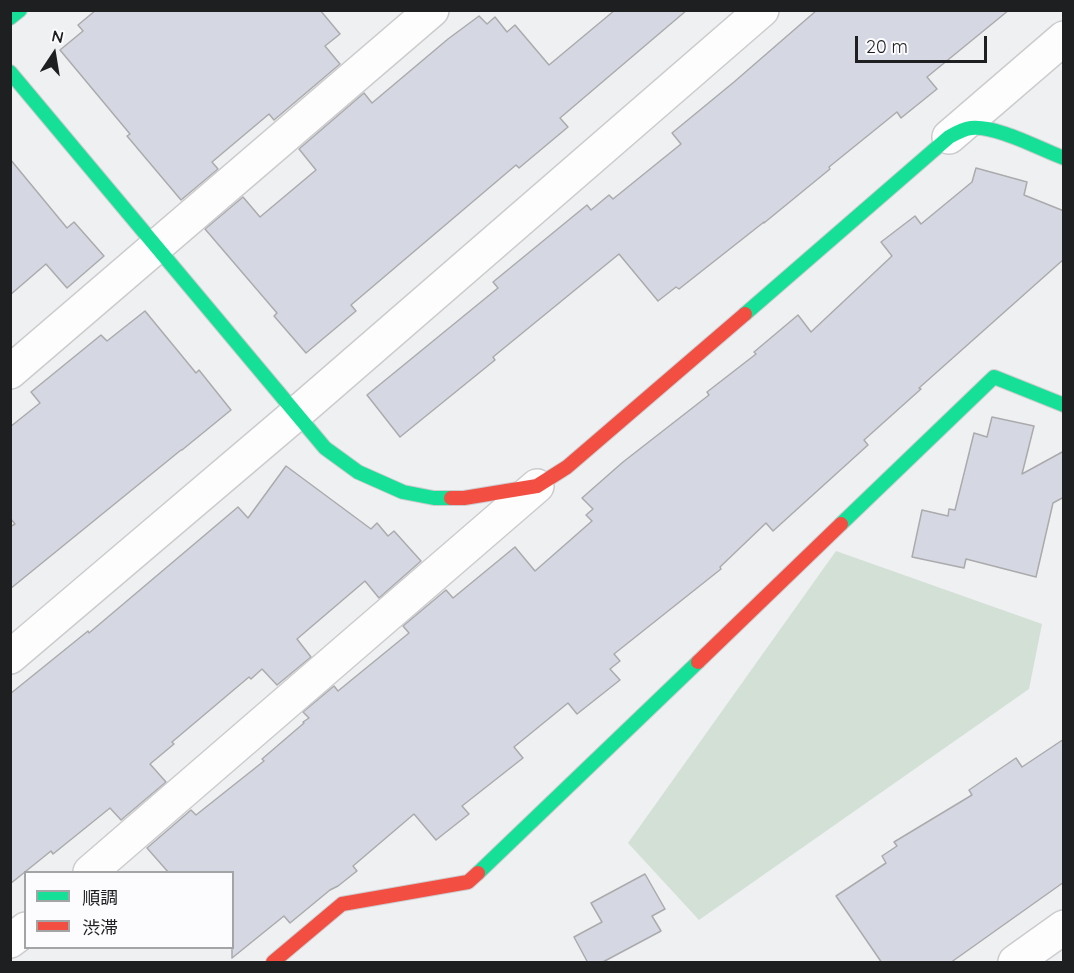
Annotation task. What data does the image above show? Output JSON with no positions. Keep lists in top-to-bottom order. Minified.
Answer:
{"legend":["順調","渋滞"],"scale_bar":"20 m","north":"top"}
